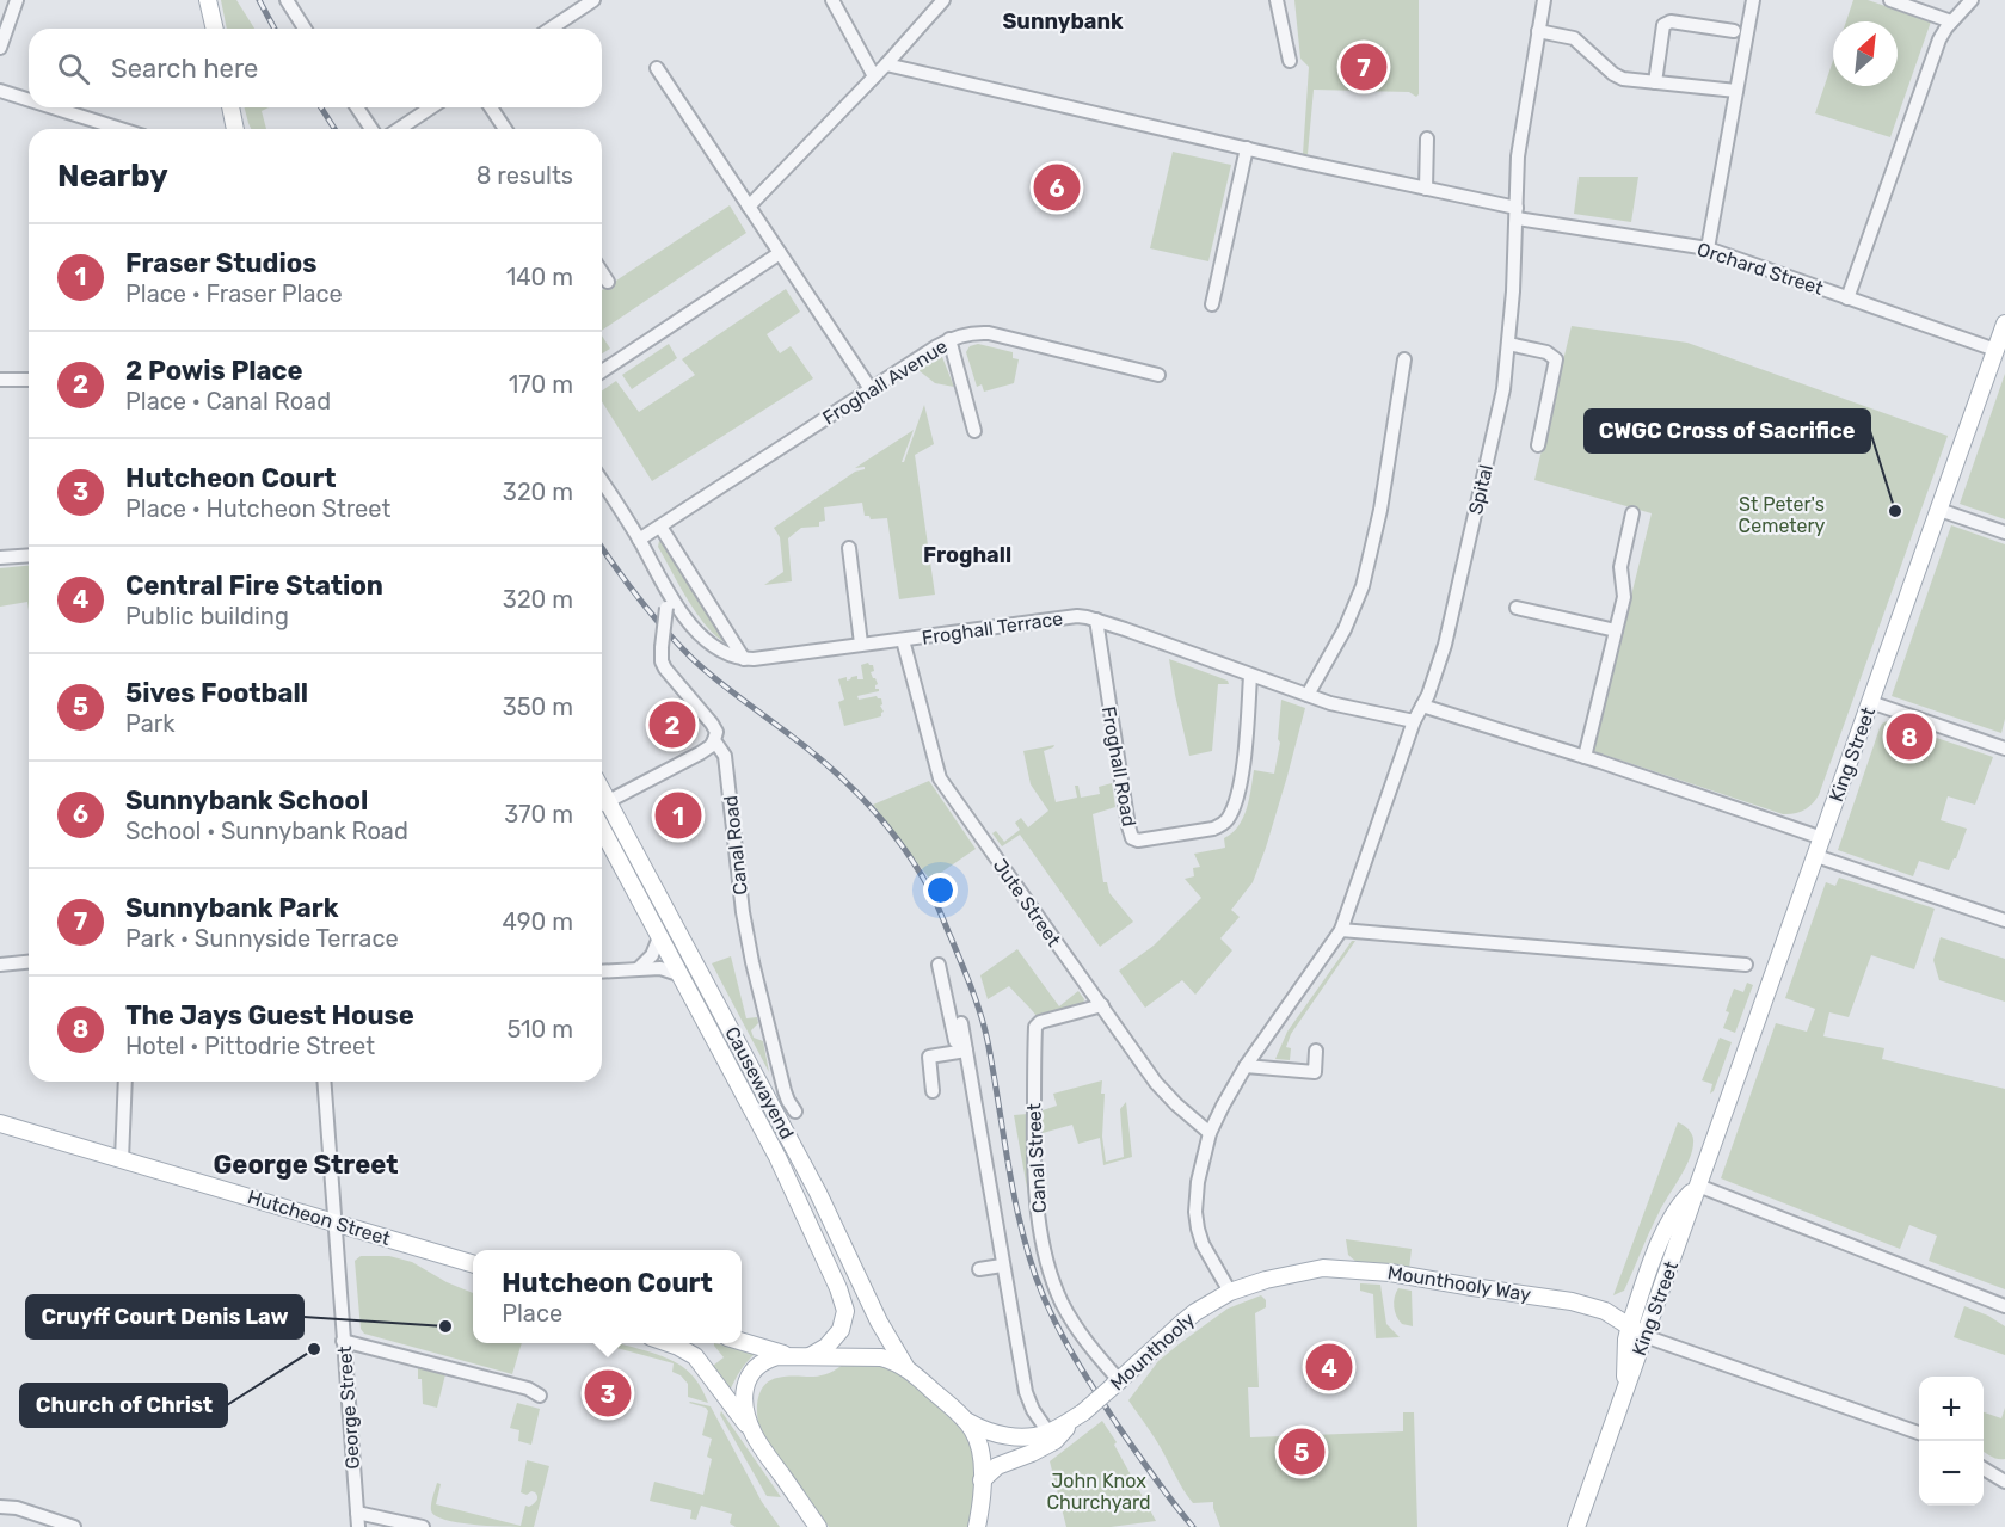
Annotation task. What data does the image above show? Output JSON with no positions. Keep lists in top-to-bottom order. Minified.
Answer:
{"streets":{"main road":["King Street","Causewayend","Hutcheon Street","Mounthooly Way","Mounthooly"],"street":["Orchard Street","Froghall Avenue","Spital","Froghall Terrace","Froghall Road","Canal Road","Jute Street","Canal Street","George Street"]},"crossings":[["Orchard Street","Spital"],["Orchard Street","King Street"],["Spital","Froghall Terrace"],["Spital","Jute Street"],["Spital","Mounthooly"],["Froghall Terrace","Froghall Road"],["Froghall Terrace","Jute Street"],["King Street","Mounthooly Way"],["Jute Street","Canal Street"],["Canal Street","Mounthooly"],["Hutcheon Street","George Street"],["Mounthooly Way","Mounthooly"]],"districts":["Sunnybank","Froghall","George Street"],"parks":["St Peter's Cemetery","John Knox Churchyard"],"places":["CWGC Cross of Sacrifice","Cruyff Court Denis Law","Church of Christ"],"north":"top right","page":{"search":"Search here","pins":["7","6","2","8","1","4","3","5"],"heading":["Nearby","8 results"],"list":[{"mark":"1","name":"Fraser Studios","note":"Place · Fraser Place","value":"140 m"},{"mark":"2","name":"2 Powis Place","note":"Place · Canal Road","value":"170 m"},{"mark":"3","name":"Hutcheon Court","note":"Place · Hutcheon Street","value":"320 m"},{"mark":"4","name":"Central Fire Station","note":"Public building","value":"320 m"},{"mark":"5","name":"5ives Football","note":"Park","value":"350 m"},{"mark":"6","name":"Sunnybank School","note":"School · Sunnybank Road","value":"370 m"},{"mark":"7","name":"Sunnybank Park","note":"Park · Sunnyside Terrace","value":"490 m"},{"mark":"8","name":"The Jays Guest House","note":"Hotel · Pittodrie Street","value":"510 m"}],"popup":["Hutcheon Court","Place"],"map_buttons":["+","−"]}}
